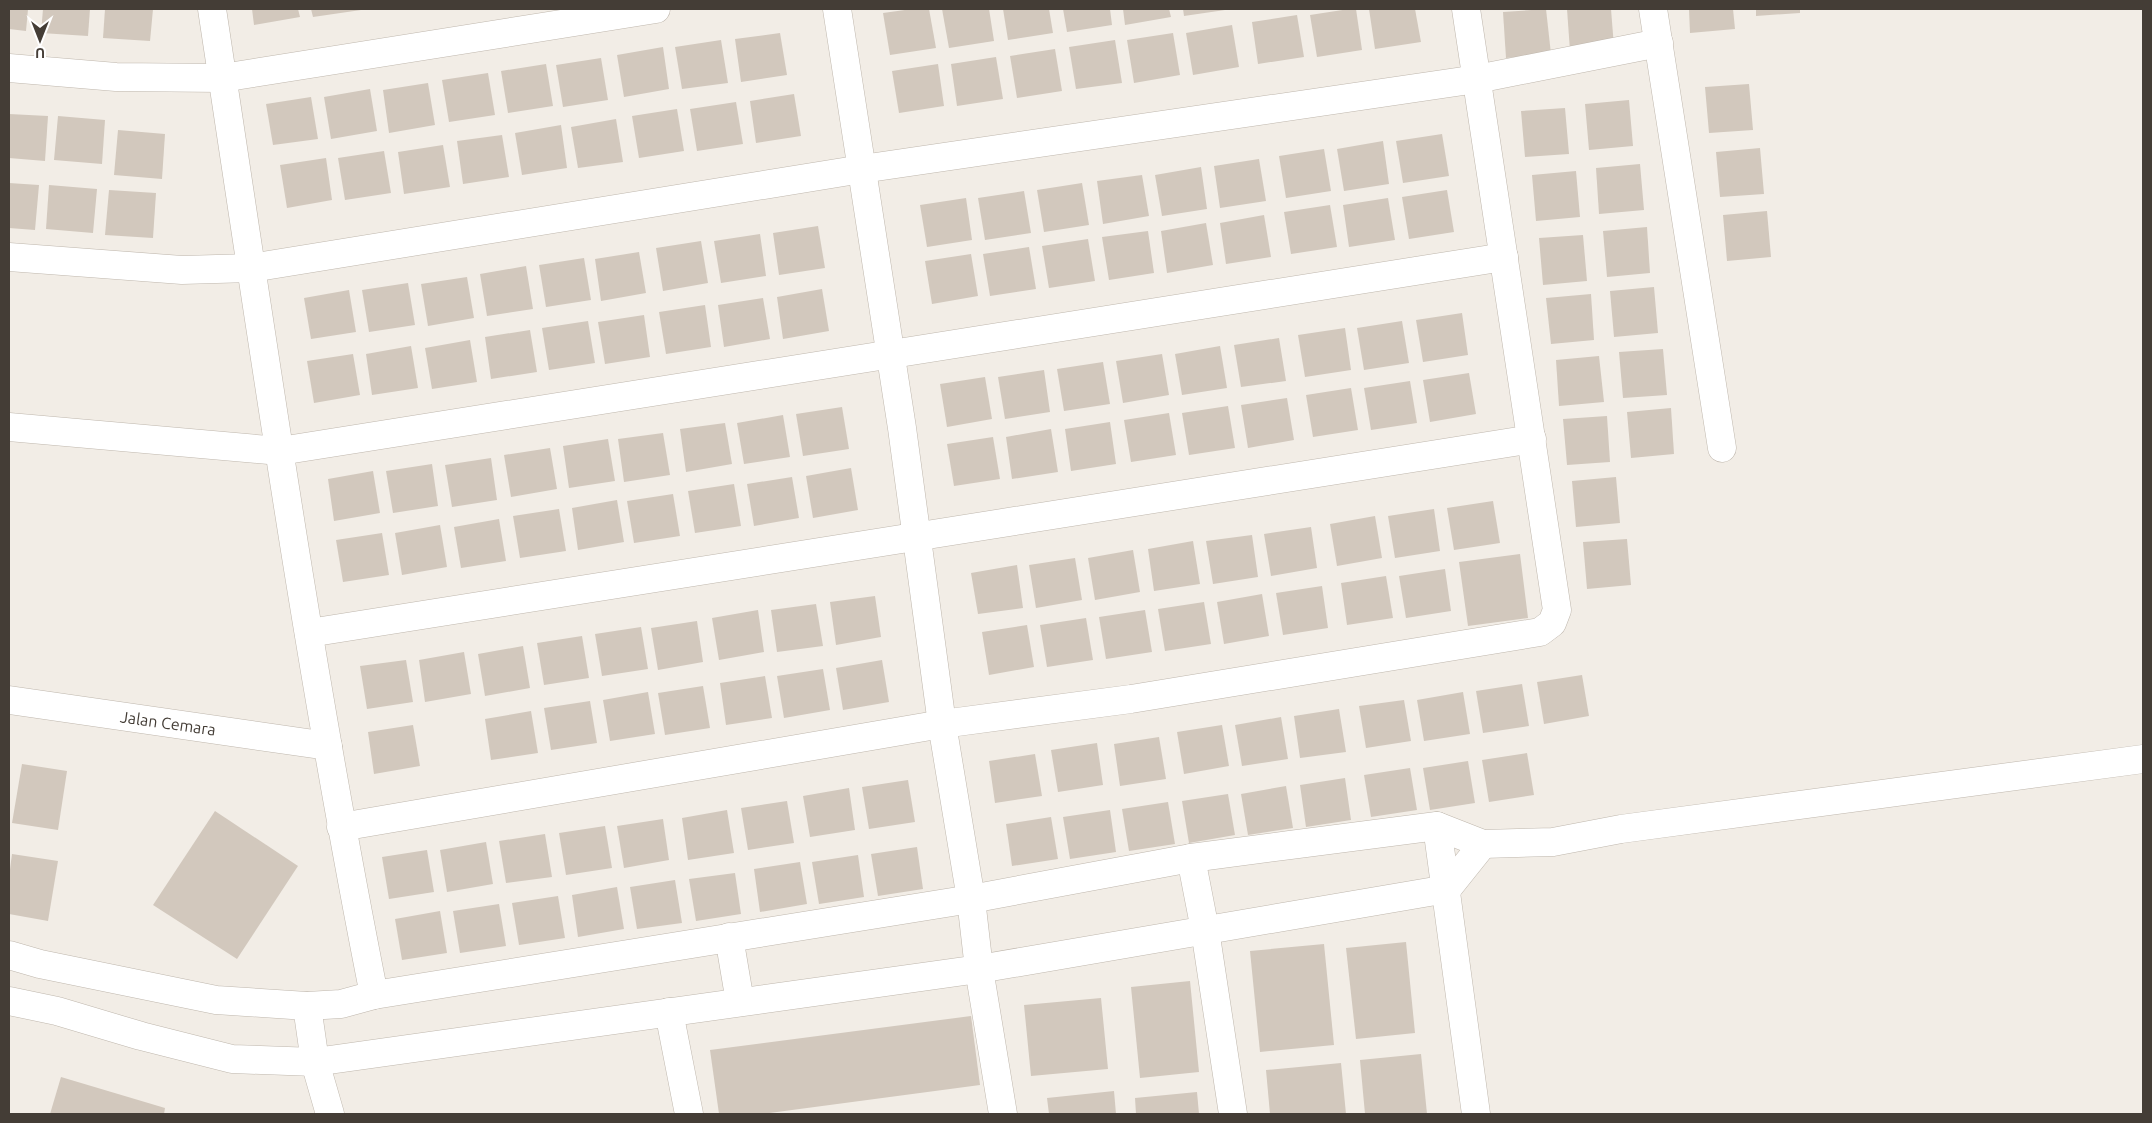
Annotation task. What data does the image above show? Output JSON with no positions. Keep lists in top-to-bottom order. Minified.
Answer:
{"streets":{"street":["Jalan Cemara"]},"north":"bottom"}
